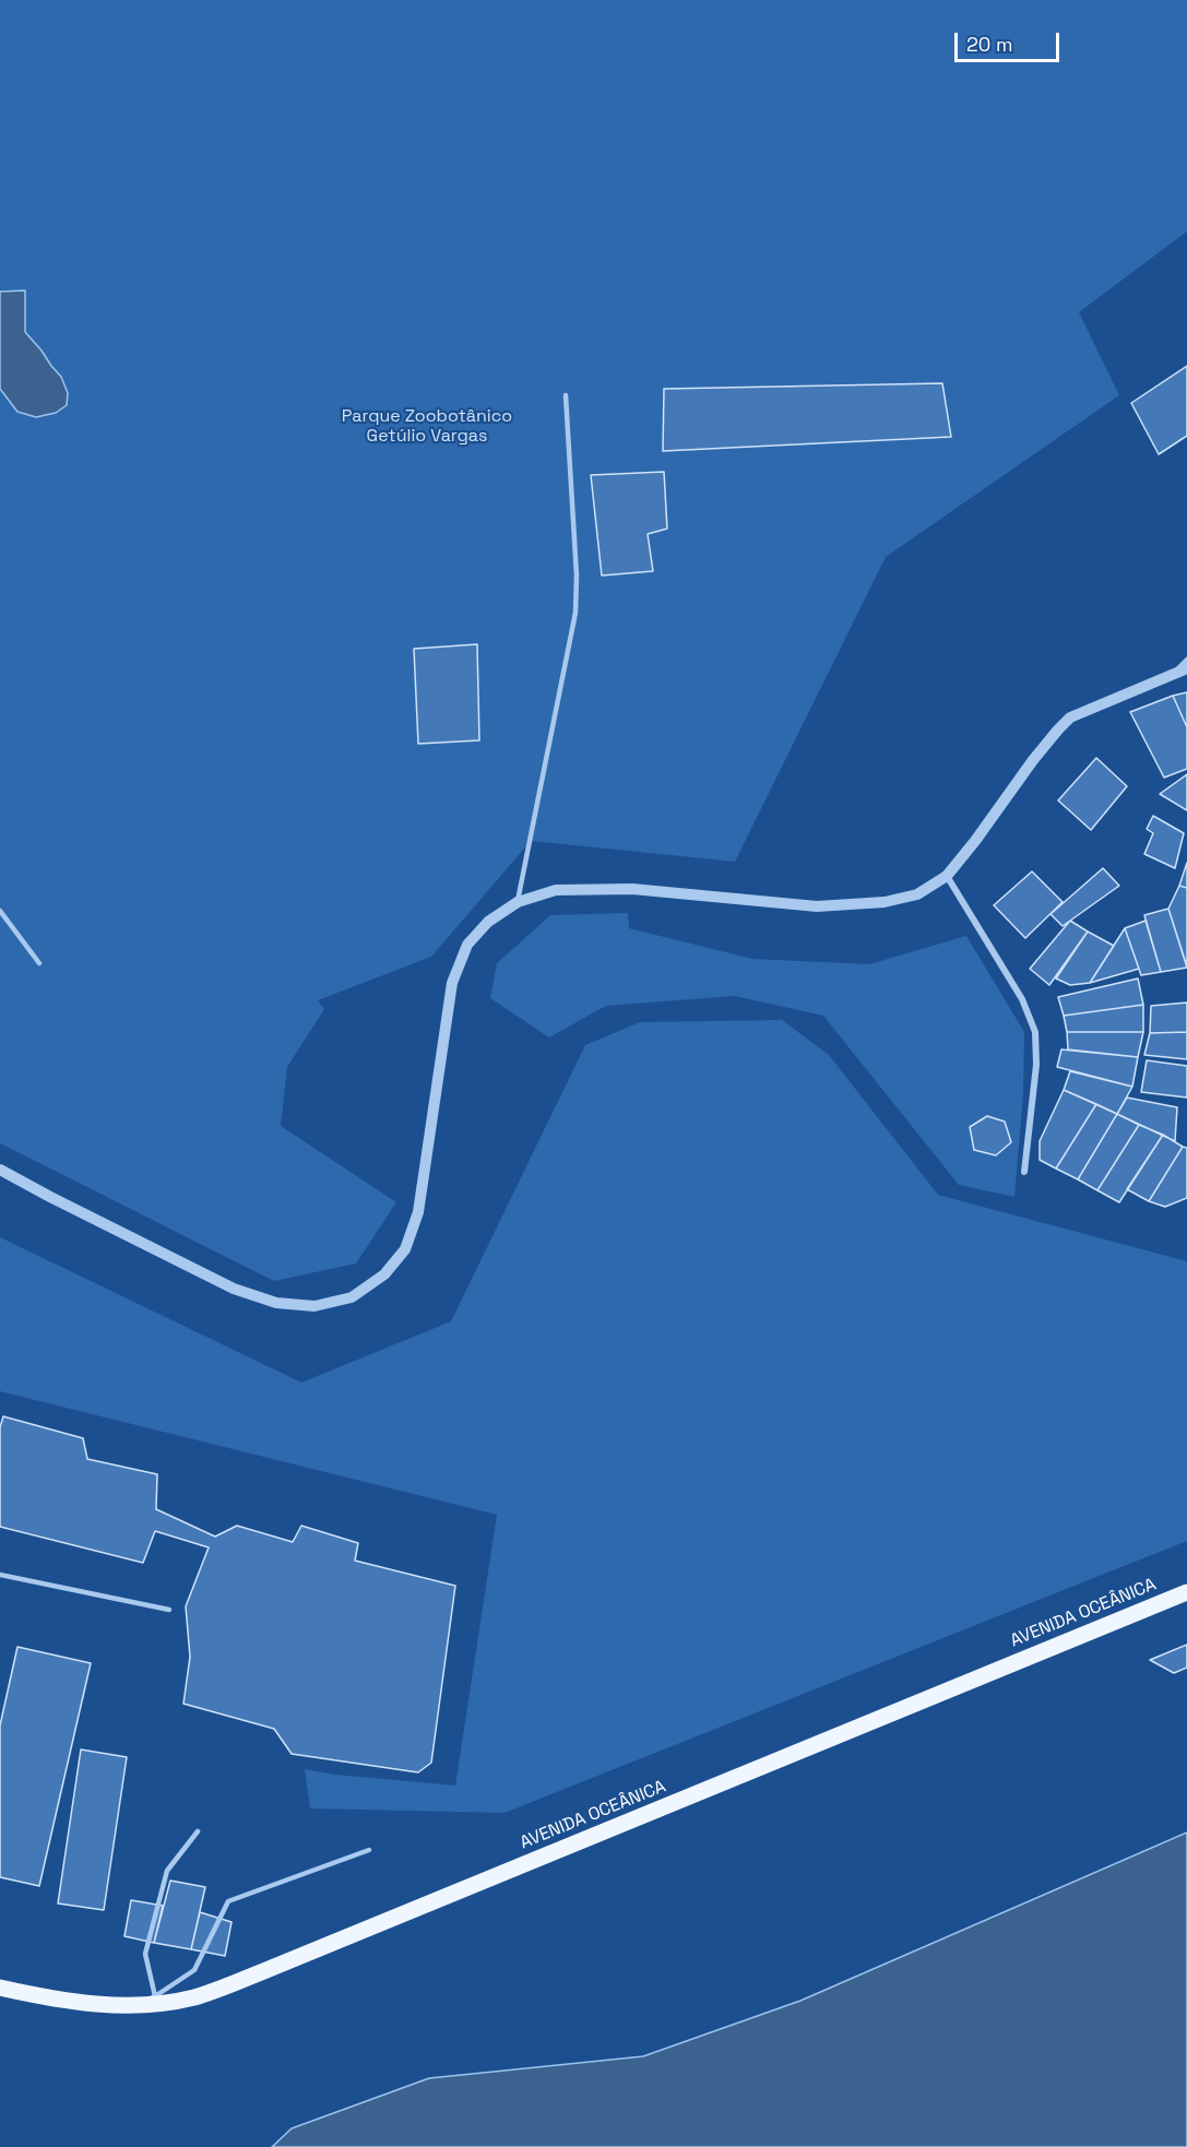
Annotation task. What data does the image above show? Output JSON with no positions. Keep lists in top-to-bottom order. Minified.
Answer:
{"streets":{"main road":["AVENIDA OCEÂNICA"]},"parks":["Parque Zoobotânico Getúlio Vargas"],"scale_bar":"20 m"}
